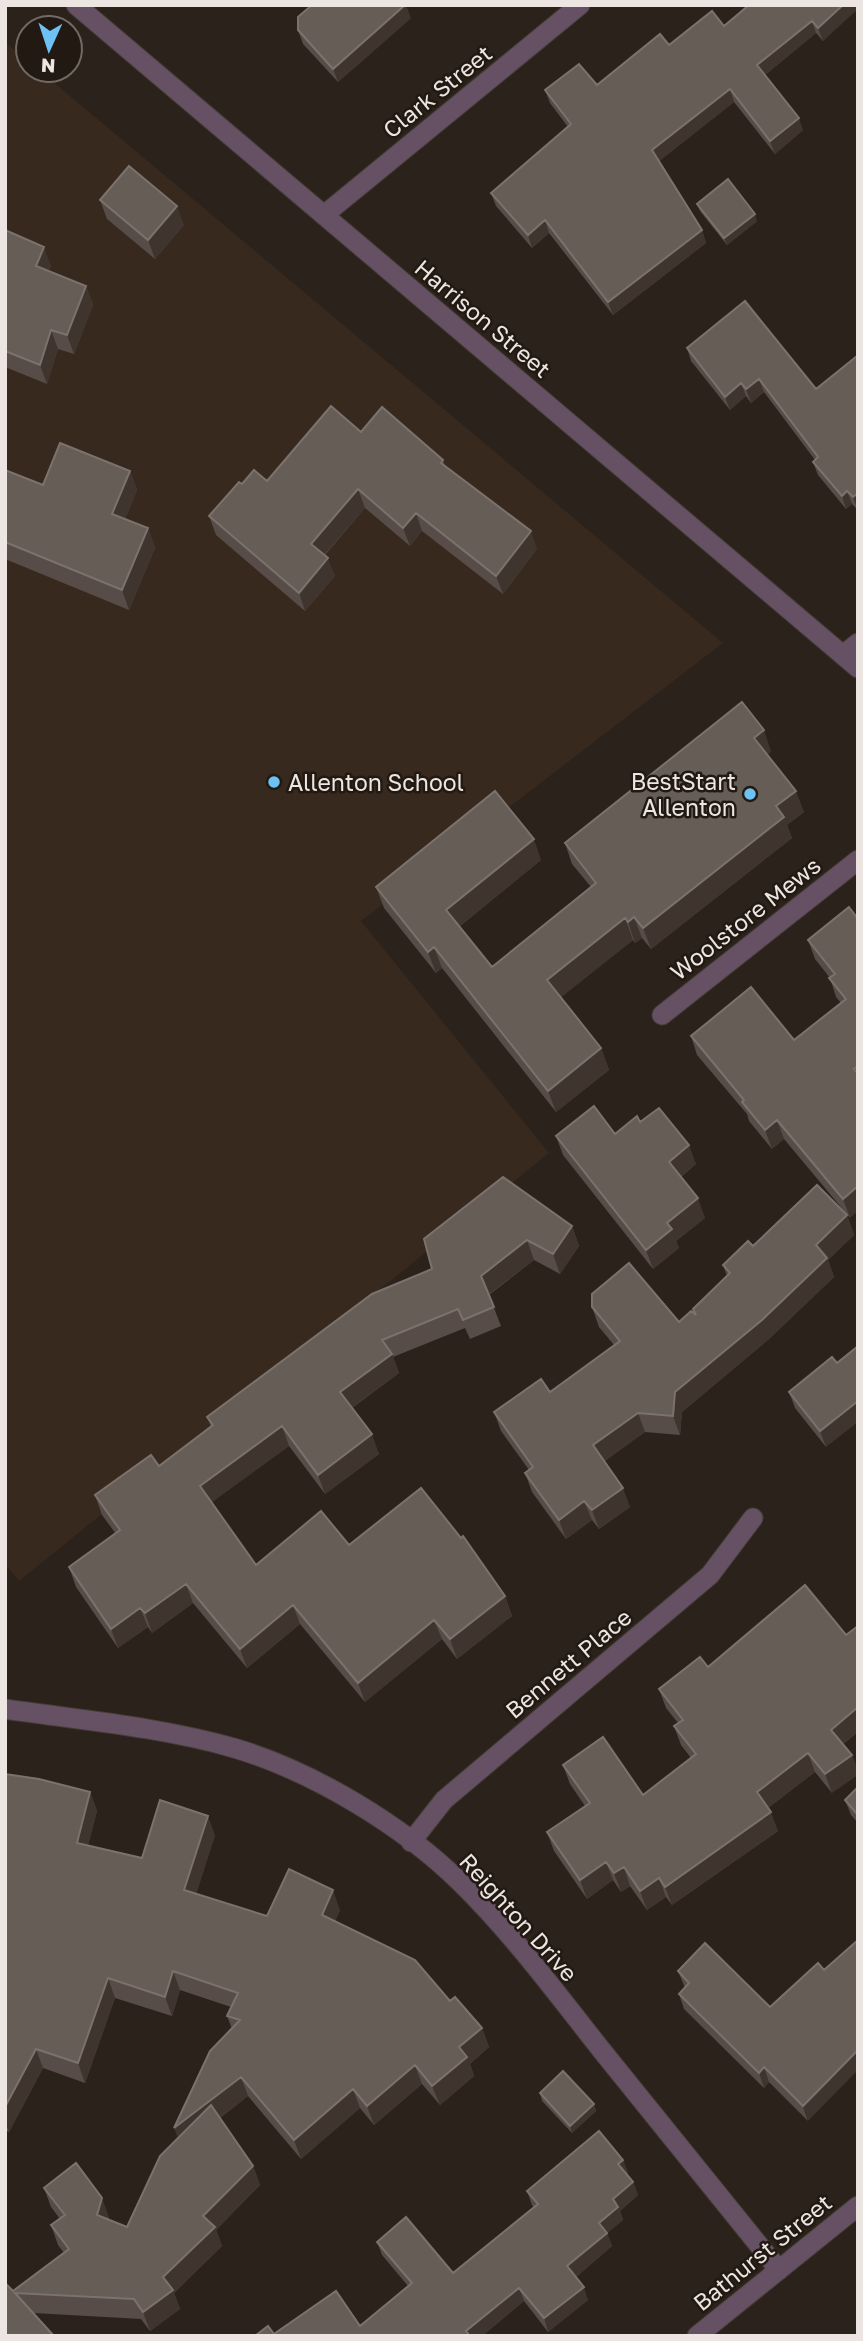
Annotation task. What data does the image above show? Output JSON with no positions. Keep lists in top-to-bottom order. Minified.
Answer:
{"streets":{"street":["Clark Street","Harrison Street","Woolstore Mews","Bennett Place","Reighton Drive","Bathurst Street"]},"crossings":[["Clark Street","Harrison Street"],["Bennett Place","Reighton Drive"],["Reighton Drive","Bathurst Street"]],"places":["Allenton School","BestStart Allenton"],"north":"bottom"}
